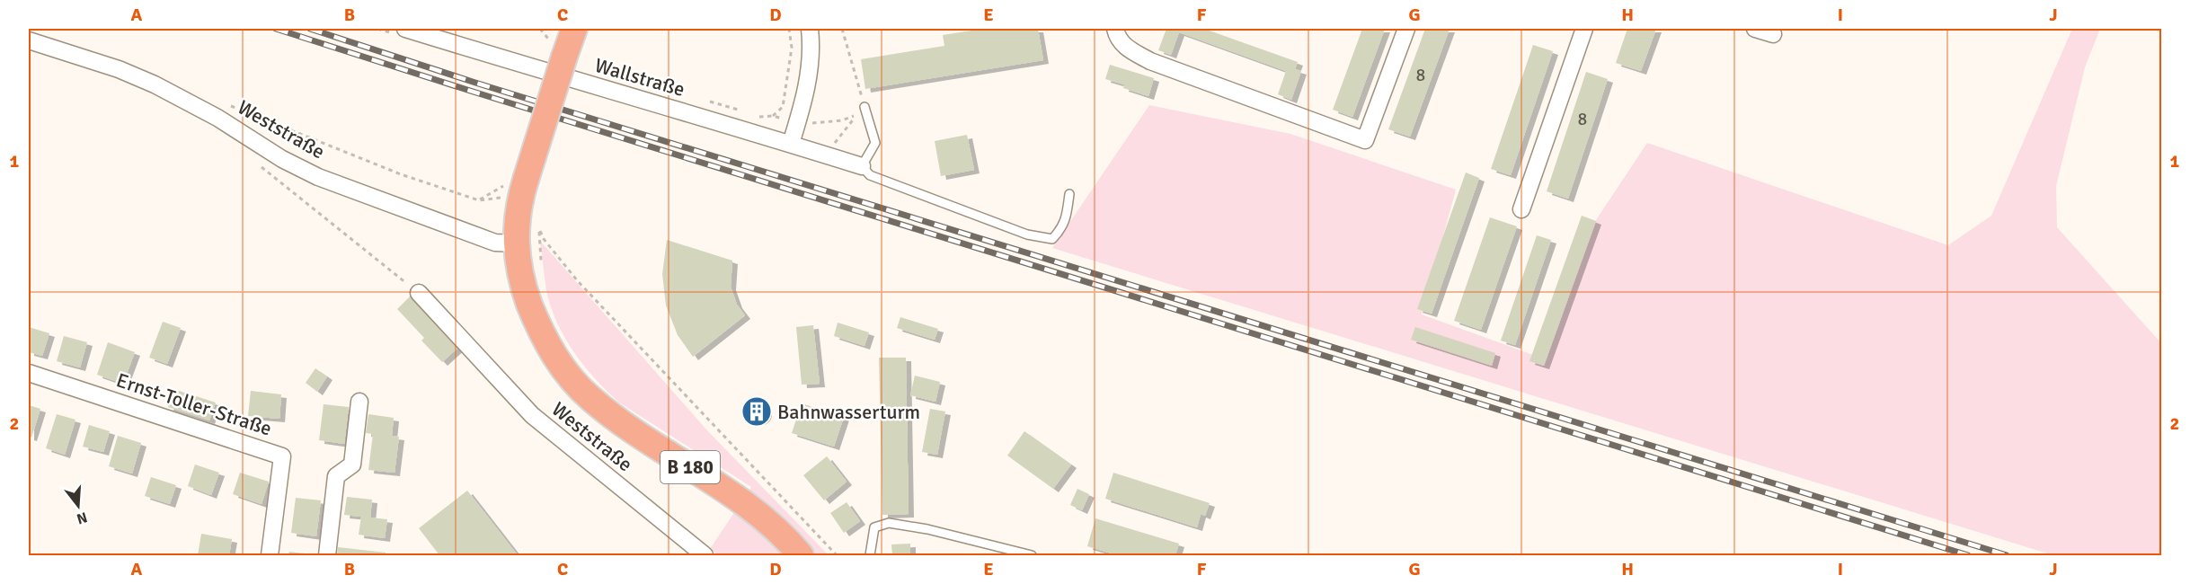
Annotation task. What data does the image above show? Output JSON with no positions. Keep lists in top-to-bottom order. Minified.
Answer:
{"streets":{"main road":["B 180"],"street":["Wallstraße","Weststraße","Ernst-Toller-Straße"]},"crossings":[["Weststraße","B 180"]],"places":{"building":["Bahnwasserturm"]},"house_numbers":["8","8"],"north":"bottom","grid":{"columns":["A","B","C","D","E","F","G","H","I","J"],"rows":["1","2"]}}
